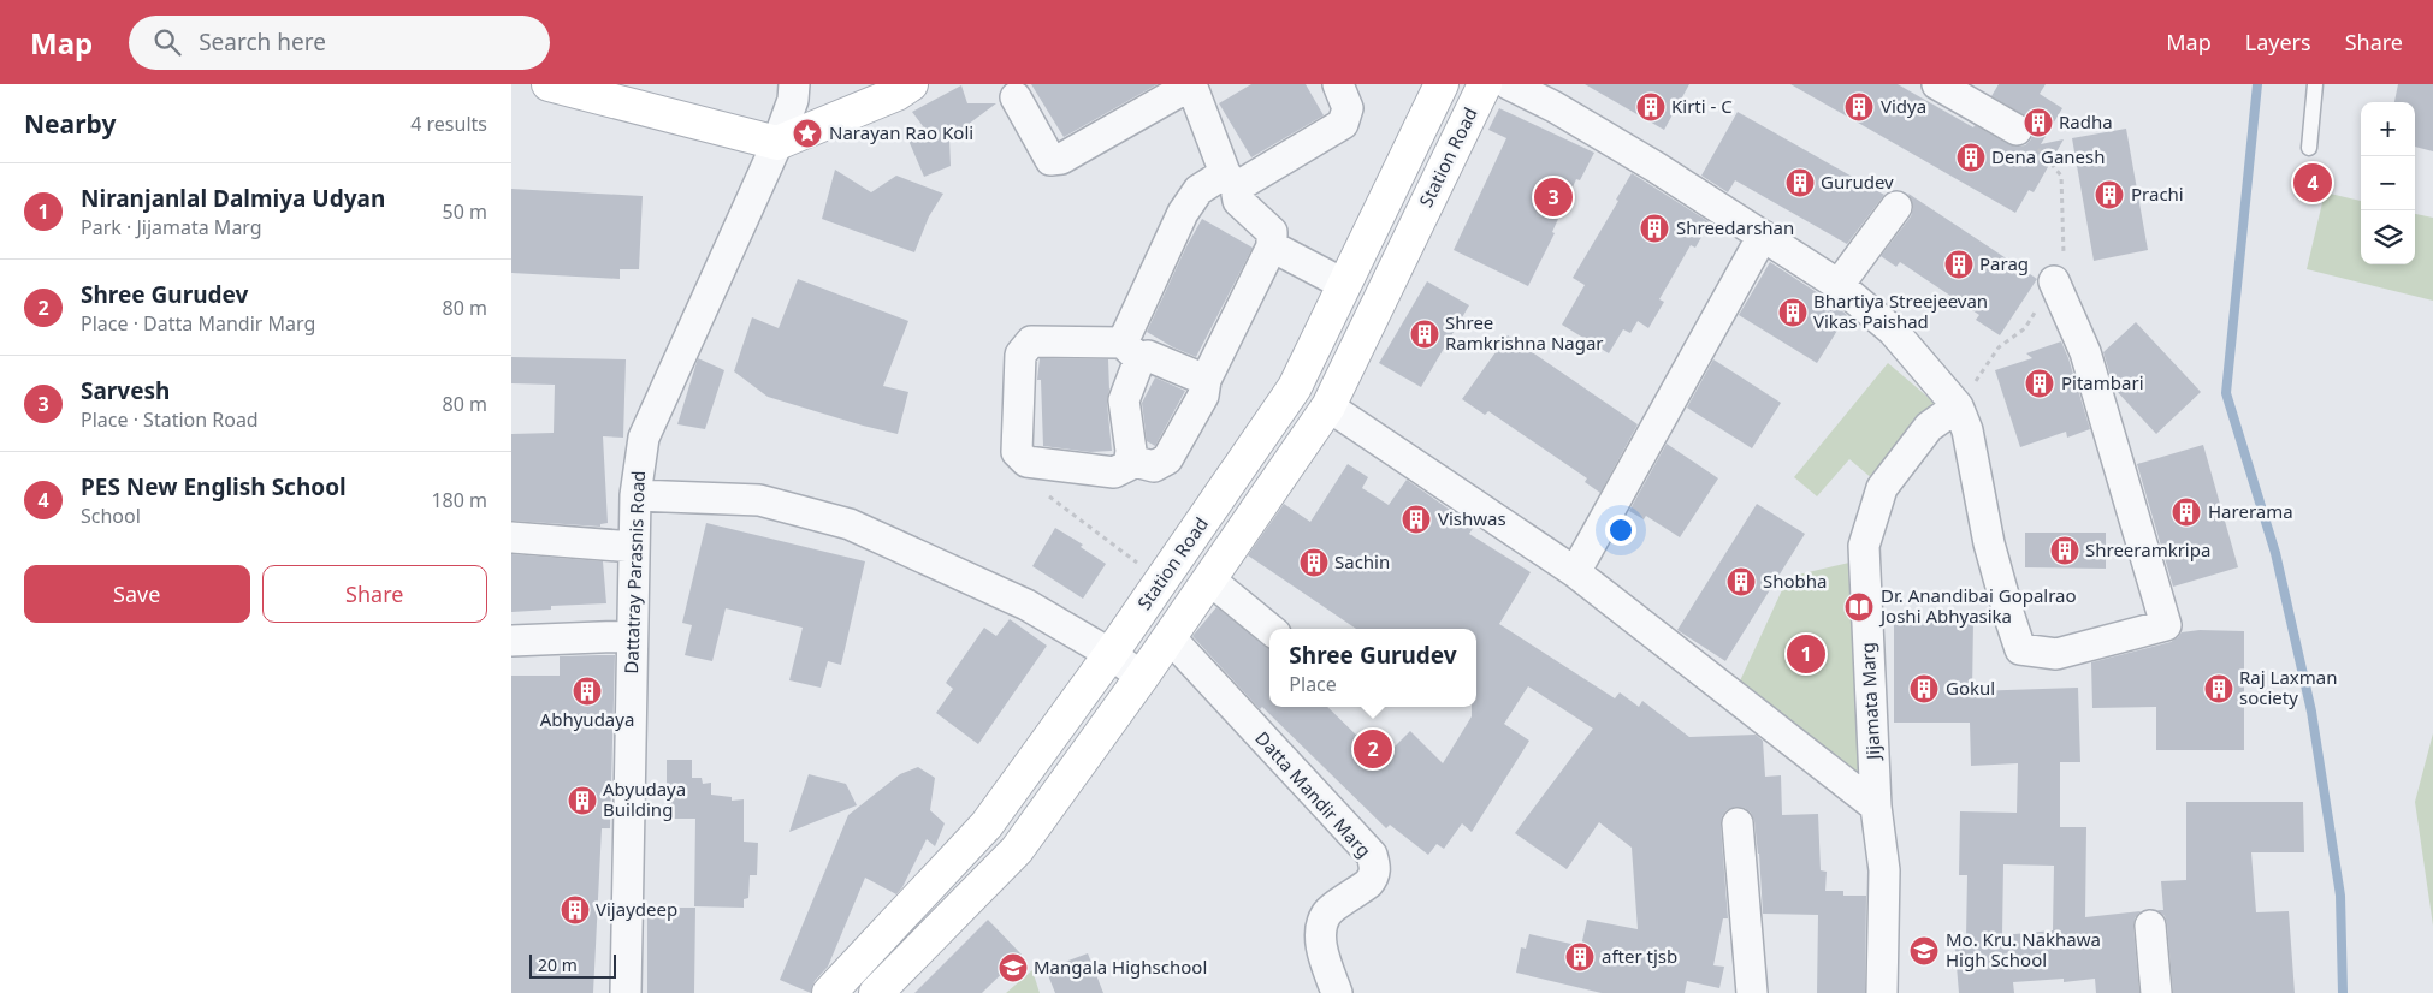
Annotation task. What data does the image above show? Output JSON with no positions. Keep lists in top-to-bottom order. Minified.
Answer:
{"streets":{"main road":["Station Road"],"street":["Dattatray Parasnis Road","Jijamata Marg","Datta Mandir Marg"]},"crossings":[["Station Road","Datta Mandir Marg"]],"places":{"building":["Kirti - C","Vidya","Radha","Dena Ganesh","Gurudev","Prachi","Shreedarshan","Parag","Bhartiya Streejeevan Vikas Paishad","Shree Ramkrishna Nagar","Pitambari","Harerama","Vishwas","Shreeramkripa","Sachin","Shobha","Gokul","Raj Laxman society","Abhyudaya","Abyudaya Building","Vijaydeep","after tjsb"],"place":["Narayan Rao Koli"],"library":["Dr. Anandibai Gopalrao Joshi Abhyasika"],"school or university":["Mo. Kru. Nakhawa High School","Mangala Highschool"]},"scale_bar":"20 m","page":{"header":"Map","search":"Search here","nav":["Map","Layers","Share"],"heading":["Nearby","4 results"],"map_buttons":["+","−"],"pins":["4","3","1","2"],"list":[{"mark":"1","name":"Niranjanlal Dalmiya Udyan","note":"Park · Jijamata Marg","value":"50 m"},{"mark":"2","name":"Shree Gurudev","note":"Place · Datta Mandir Marg","value":"80 m"},{"mark":"3","name":"Sarvesh","note":"Place · Station Road","value":"80 m"},{"mark":"4","name":"PES New English School","note":"School","value":"180 m"}],"buttons":["Save","Share"],"popup":["Shree Gurudev","Place"],"scale":"20 m"}}
